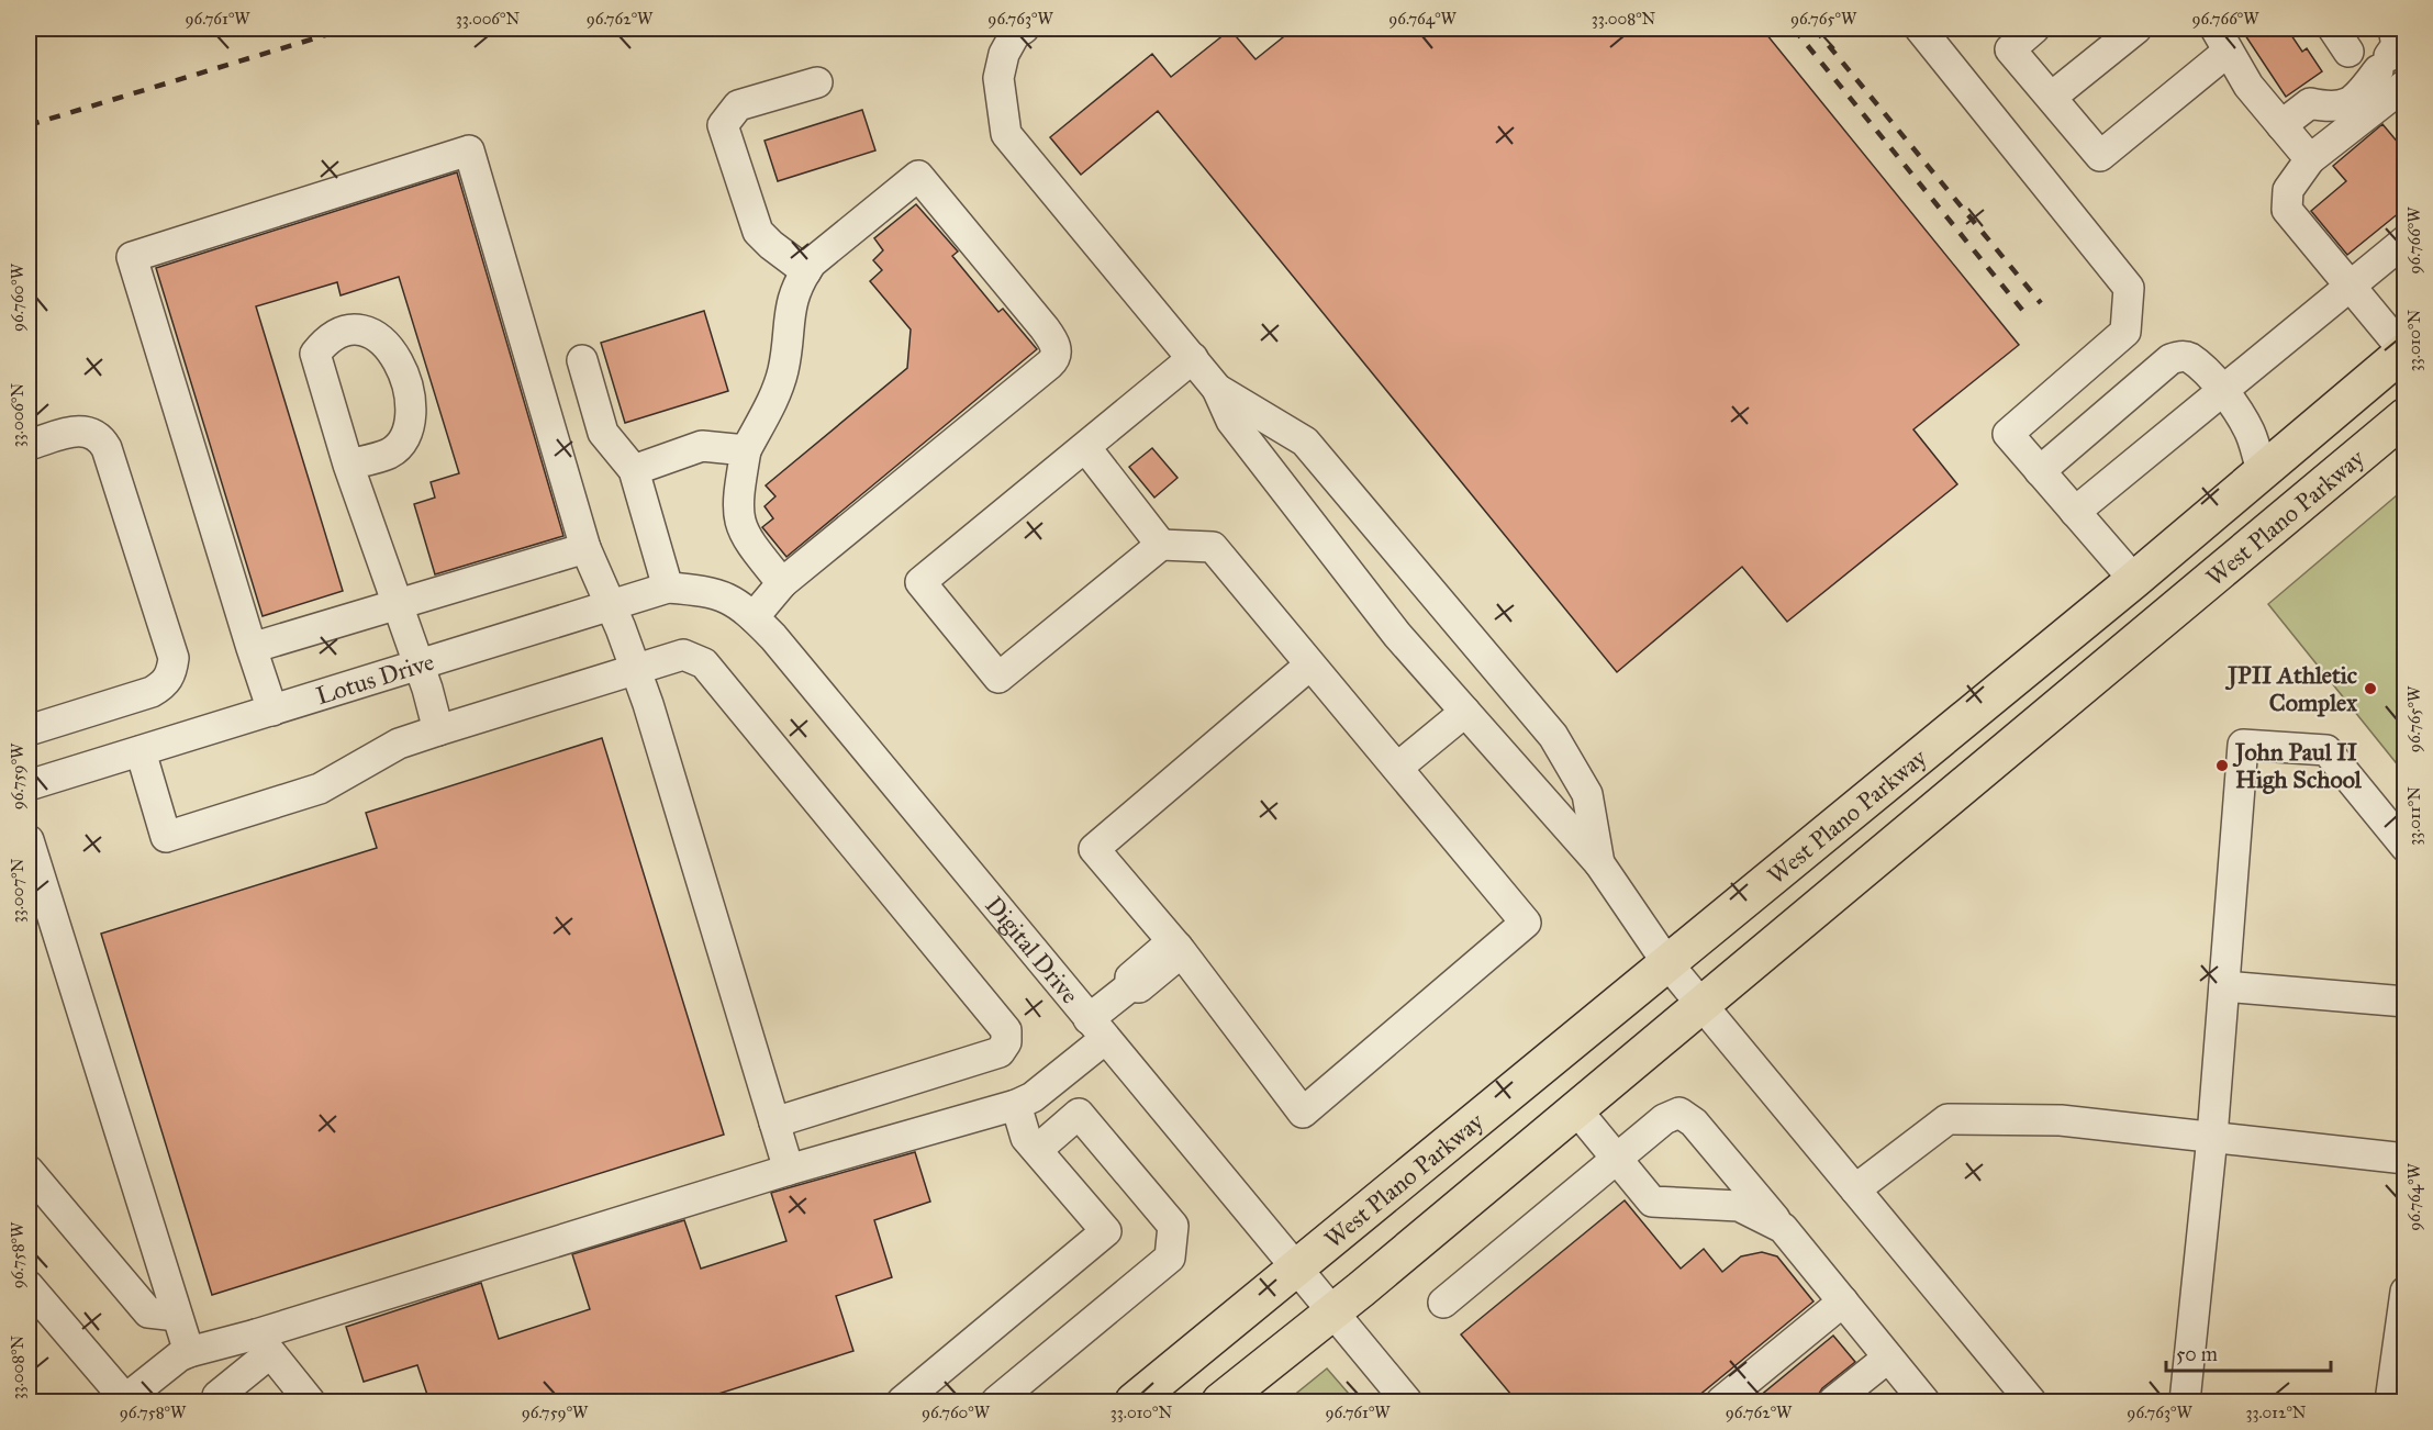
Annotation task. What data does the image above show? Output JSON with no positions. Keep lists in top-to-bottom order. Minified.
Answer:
{"streets":{"main road":["West Plano Parkway"],"street":["Lotus Drive","Digital Drive"]},"crossings":[["West Plano Parkway","Digital Drive"],["Lotus Drive","Digital Drive"]],"places":["JPII Athletic Complex","John Paul II High School"],"scale_bar":"50 m","coordinates":["96.761°W","33.006°N","96.762°W","96.763°W","96.764°W","33.008°N","96.765°W","96.766°W","96.760°W","33.010°N","96.759°W","33.011°N","33.007°N","96.758°W","33.012°N"]}
